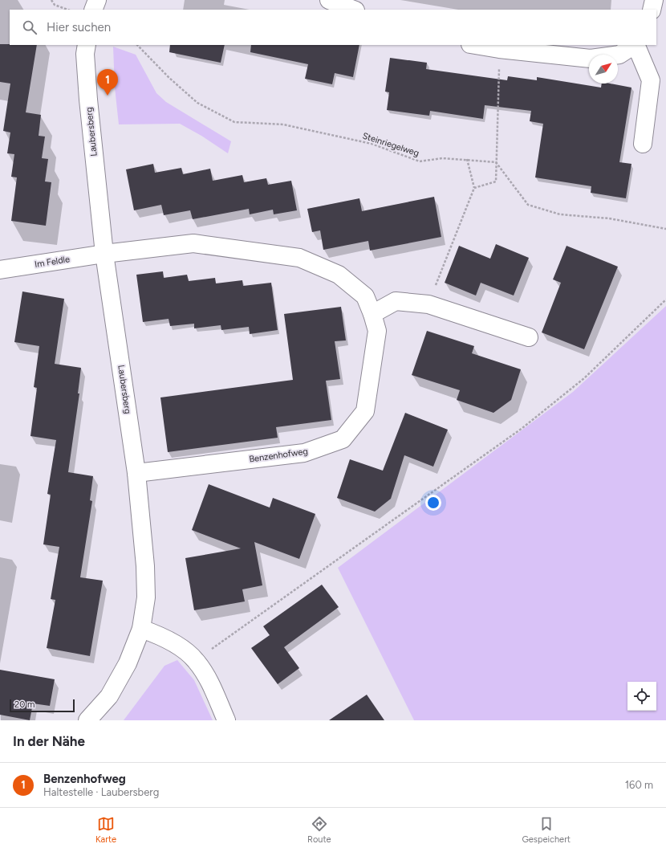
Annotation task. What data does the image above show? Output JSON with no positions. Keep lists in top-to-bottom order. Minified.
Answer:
{"streets":{"street":["Laubersberg","Im Feldle","Benzenhofweg"],"path":["Steinriegelweg"]},"crossings":[["Laubersberg","Im Feldle"],["Laubersberg","Benzenhofweg"],["Im Feldle","Benzenhofweg"]],"scale_bar":"20 m","north":"top right","page":{"search":"Hier suchen","pins":"1","scale":"20 m","heading":"In der Nähe","list":[{"mark":"1","name":"Benzenhofweg","note":"Haltestelle · Laubersberg","value":"160 m"}],"nav":["Karte","Route","Gespeichert"]}}
